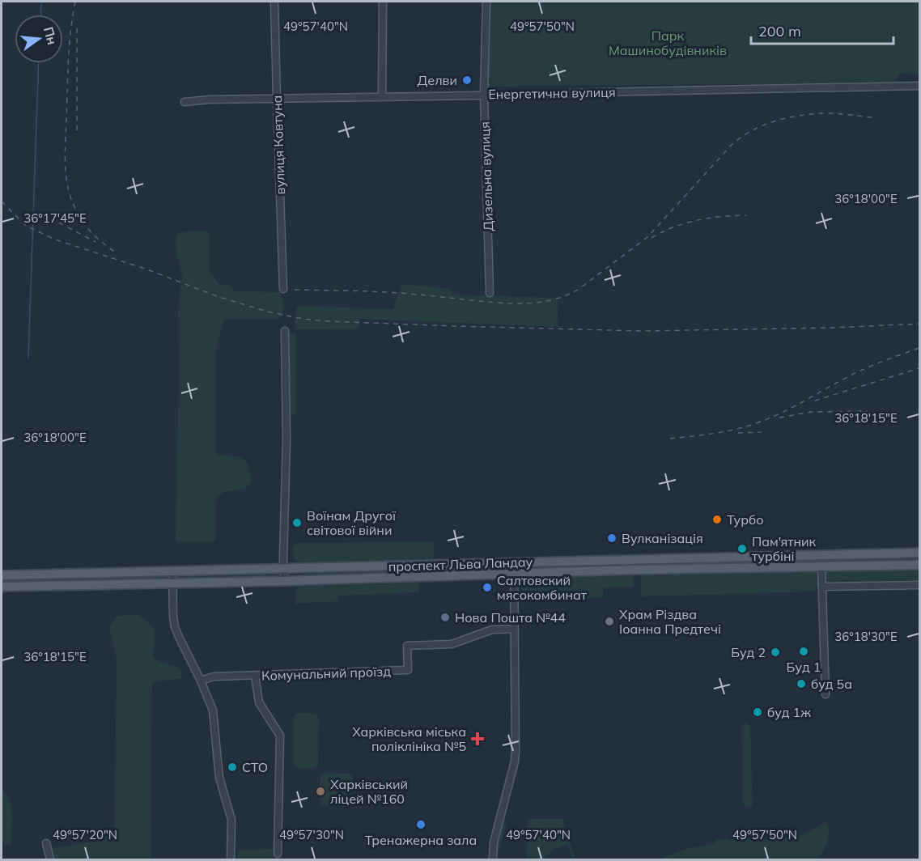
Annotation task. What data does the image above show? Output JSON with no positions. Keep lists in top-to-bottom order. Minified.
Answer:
{"streets":{"main road":["проспект Льва Ландау"],"street":["Енергетична вулиця","вулиця Ковтуна","Дизельна вулиця","Комунальний проїзд"]},"crossings":[["Енергетична вулиця","вулиця Ковтуна"],["Енергетична вулиця","Дизельна вулиця"]],"parks":["Парк Машинобудівників"],"places":{"other":["Делви","Турбо","Воїнам Другої світової війни","Вулканізація","Пам'ятник турбіні","Салтовский мясокомбинат","Нова Пошта №44","Храм Різдва Іоанна Предтечі","Буд 1","Буд 2","буд 5а","буд 1ж","СТО","Харківський ліцей №160","Тренажерна зала"],"health":["Харківська міська поліклініка №5"]},"scale_bar":"200 m","north":"right","coordinates":["49°57'40\"N","49°57'50\"N","36°18'00\"E","36°17'45\"E","36°18'15\"E","36°18'30\"E","49°57'20\"N","49°57'30\"N"]}
